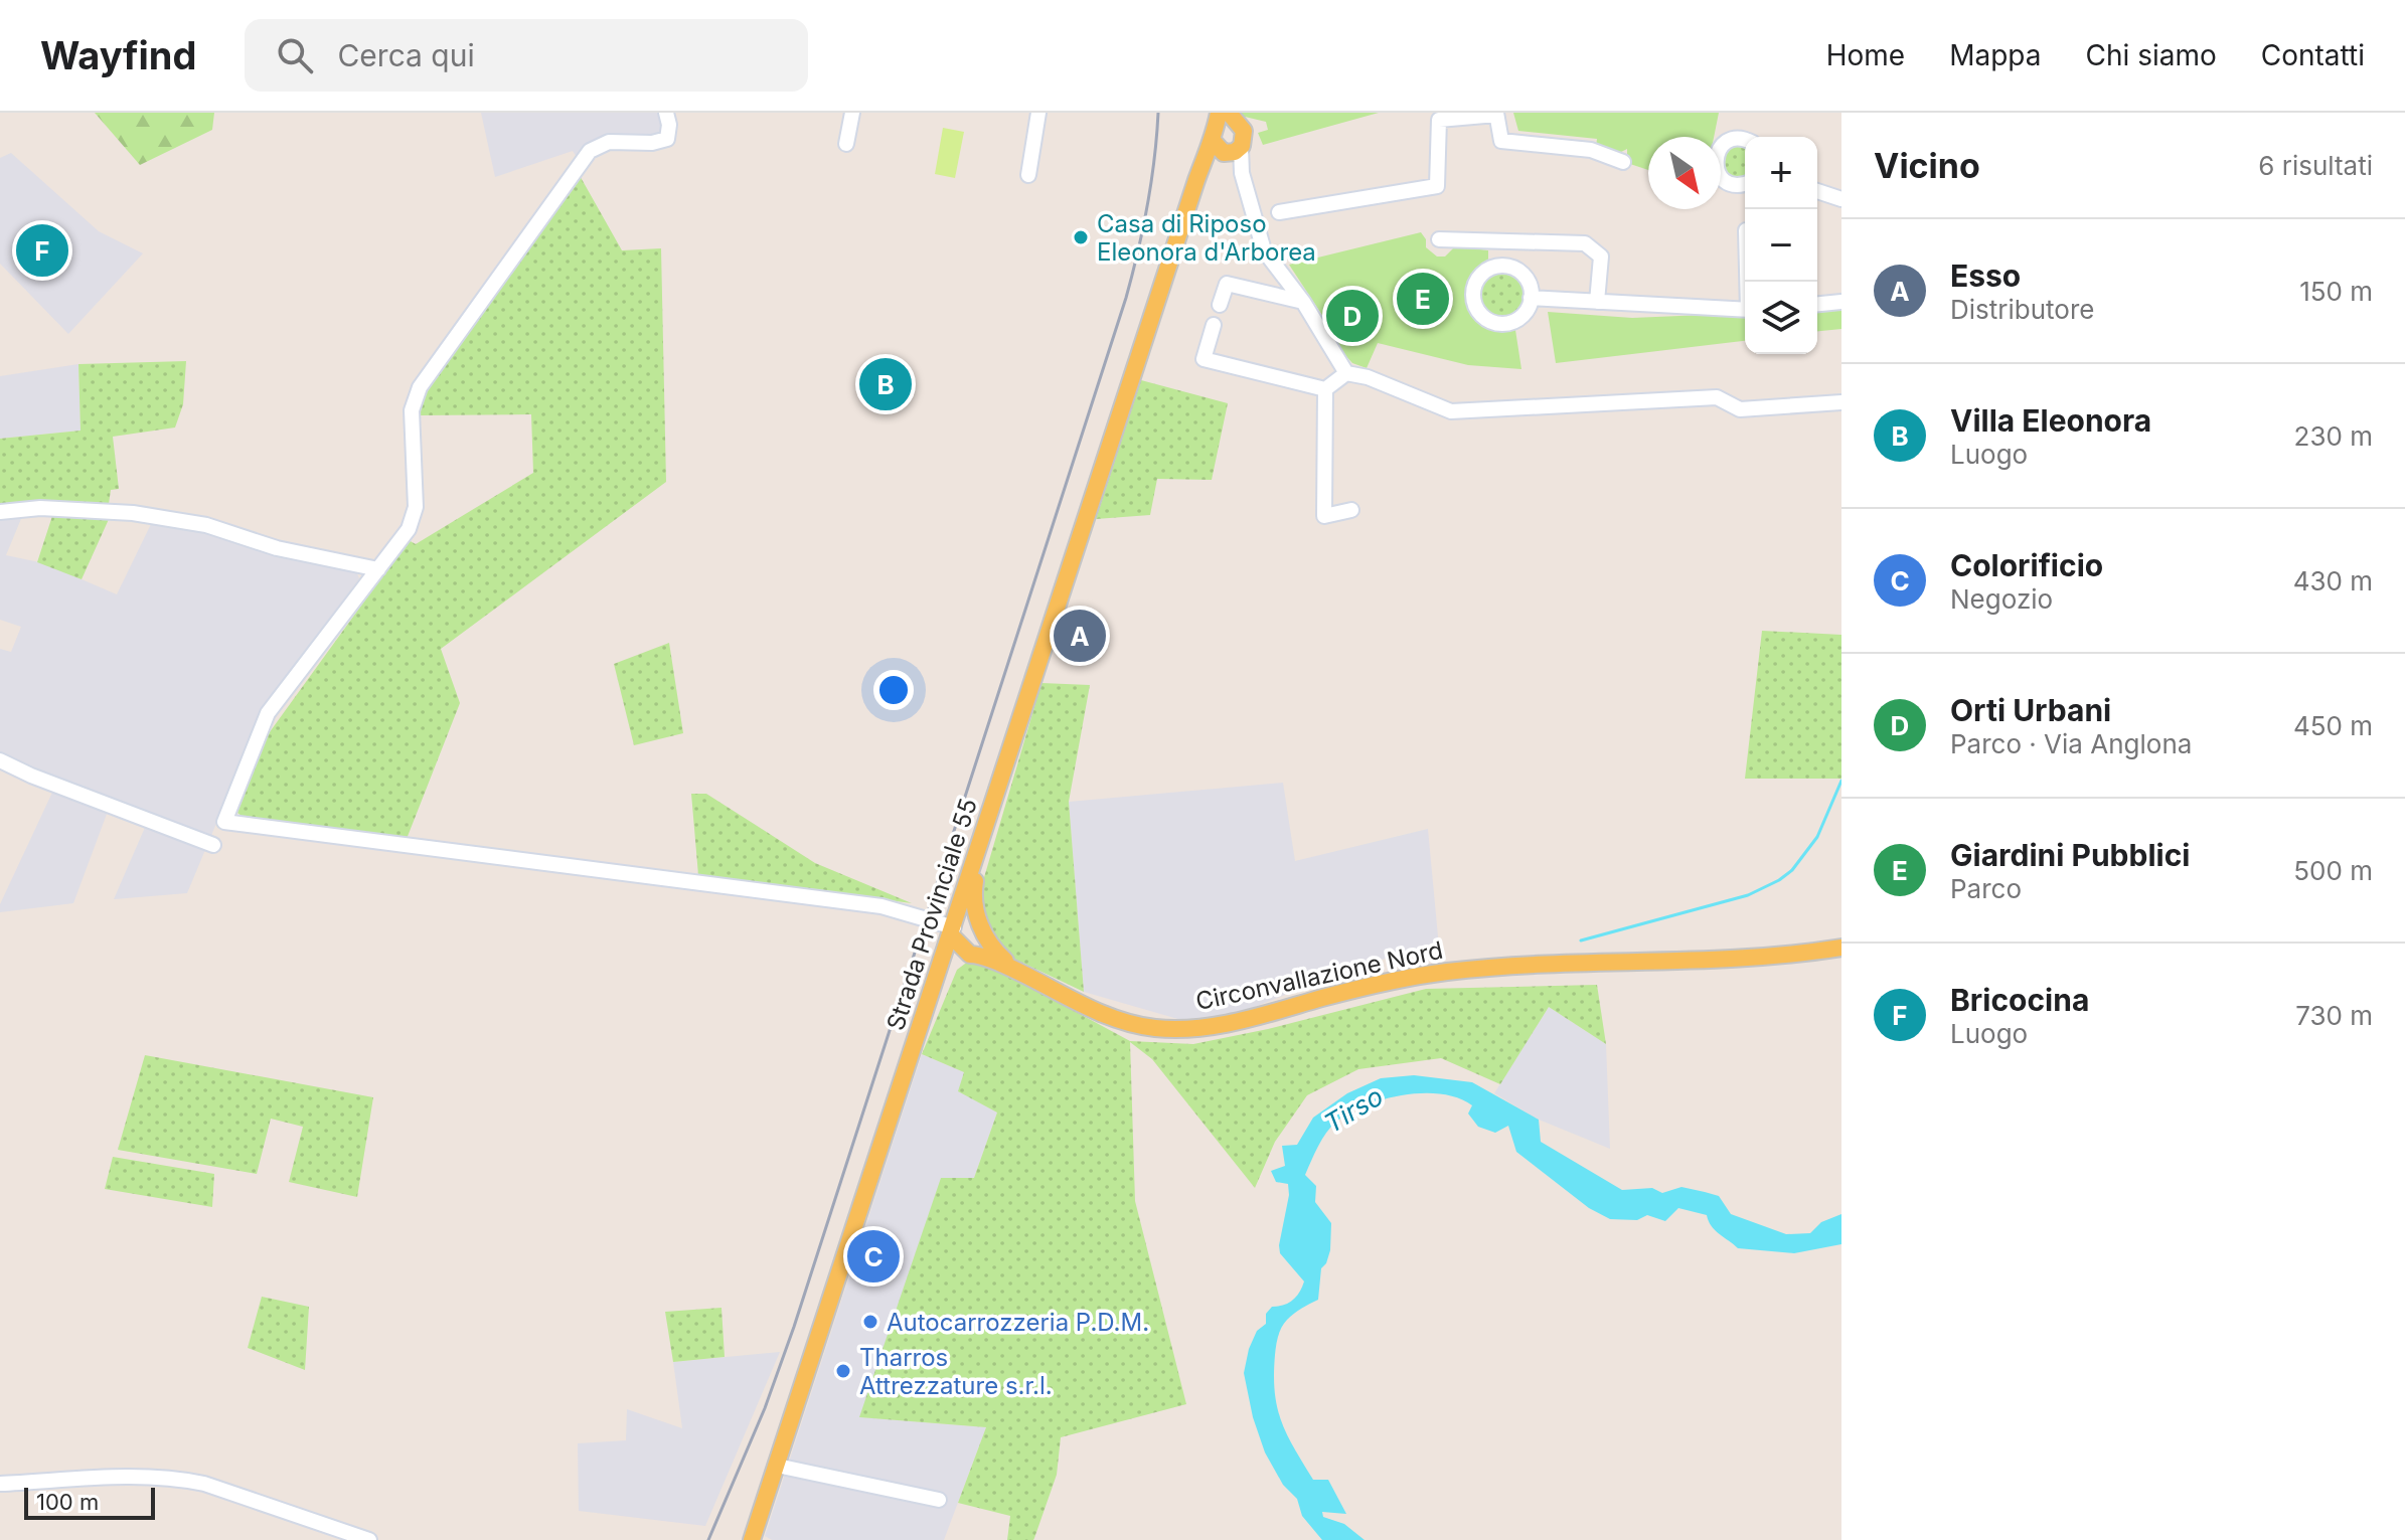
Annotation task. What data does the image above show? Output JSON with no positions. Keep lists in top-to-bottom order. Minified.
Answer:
{"streets":{"main road":["Strada Provinciale 55","Circonvallazione Nord"]},"crossings":[["Strada Provinciale 55","Circonvallazione Nord"]],"water":["Tirso"],"places":["Casa di Riposo Eleonora d'Arborea","Autocarrozzeria P.D.M.","Tharros Attrezzature s.r.l."],"scale_bar":"100 m","north":"bottom right","page":{"header":"Wayfind","search":"Cerca qui","nav":["Home","Mappa","Chi siamo","Contatti"],"heading":["Vicino","6 risultati"],"map_buttons":["+","−"],"list":[{"mark":"A","name":"Esso","note":"Distributore","value":"150 m"},{"mark":"B","name":"Villa Eleonora","note":"Luogo","value":"230 m"},{"mark":"C","name":"Colorificio","note":"Negozio","value":"430 m"},{"mark":"D","name":"Orti Urbani","note":"Parco · Via Anglona","value":"450 m"},{"mark":"E","name":"Giardini Pubblici","note":"Parco","value":"500 m"},{"mark":"F","name":"Bricocina","note":"Luogo","value":"730 m"}],"pins":["F","E","D","B","A","C"],"scale":"100 m"}}
